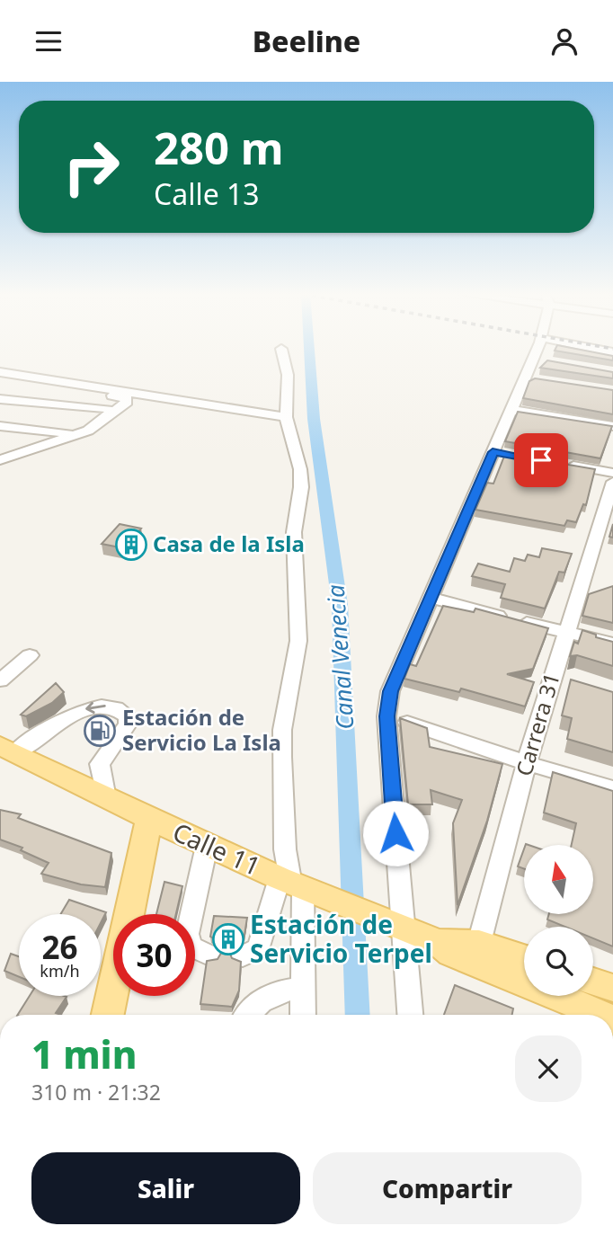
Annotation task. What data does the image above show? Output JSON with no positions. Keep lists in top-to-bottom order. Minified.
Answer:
{"streets":{"main road":["Calle 11"],"street":["Carrera 31"]},"crossings":[["Carrera 31","Calle 11"]],"water":["Canal Venecia"],"places":{"building":["Casa de la Isla","Estación de Servicio Terpel"],"fuel station":["Estación de Servicio La Isla"]},"north":"top","page":{"header":"Beeline","turn":["280 m","Calle 13"],"speed":"26 km/h","limit":"30","heading":["1 min","310 m · 21:32"],"buttons":["Salir","Compartir"]}}
